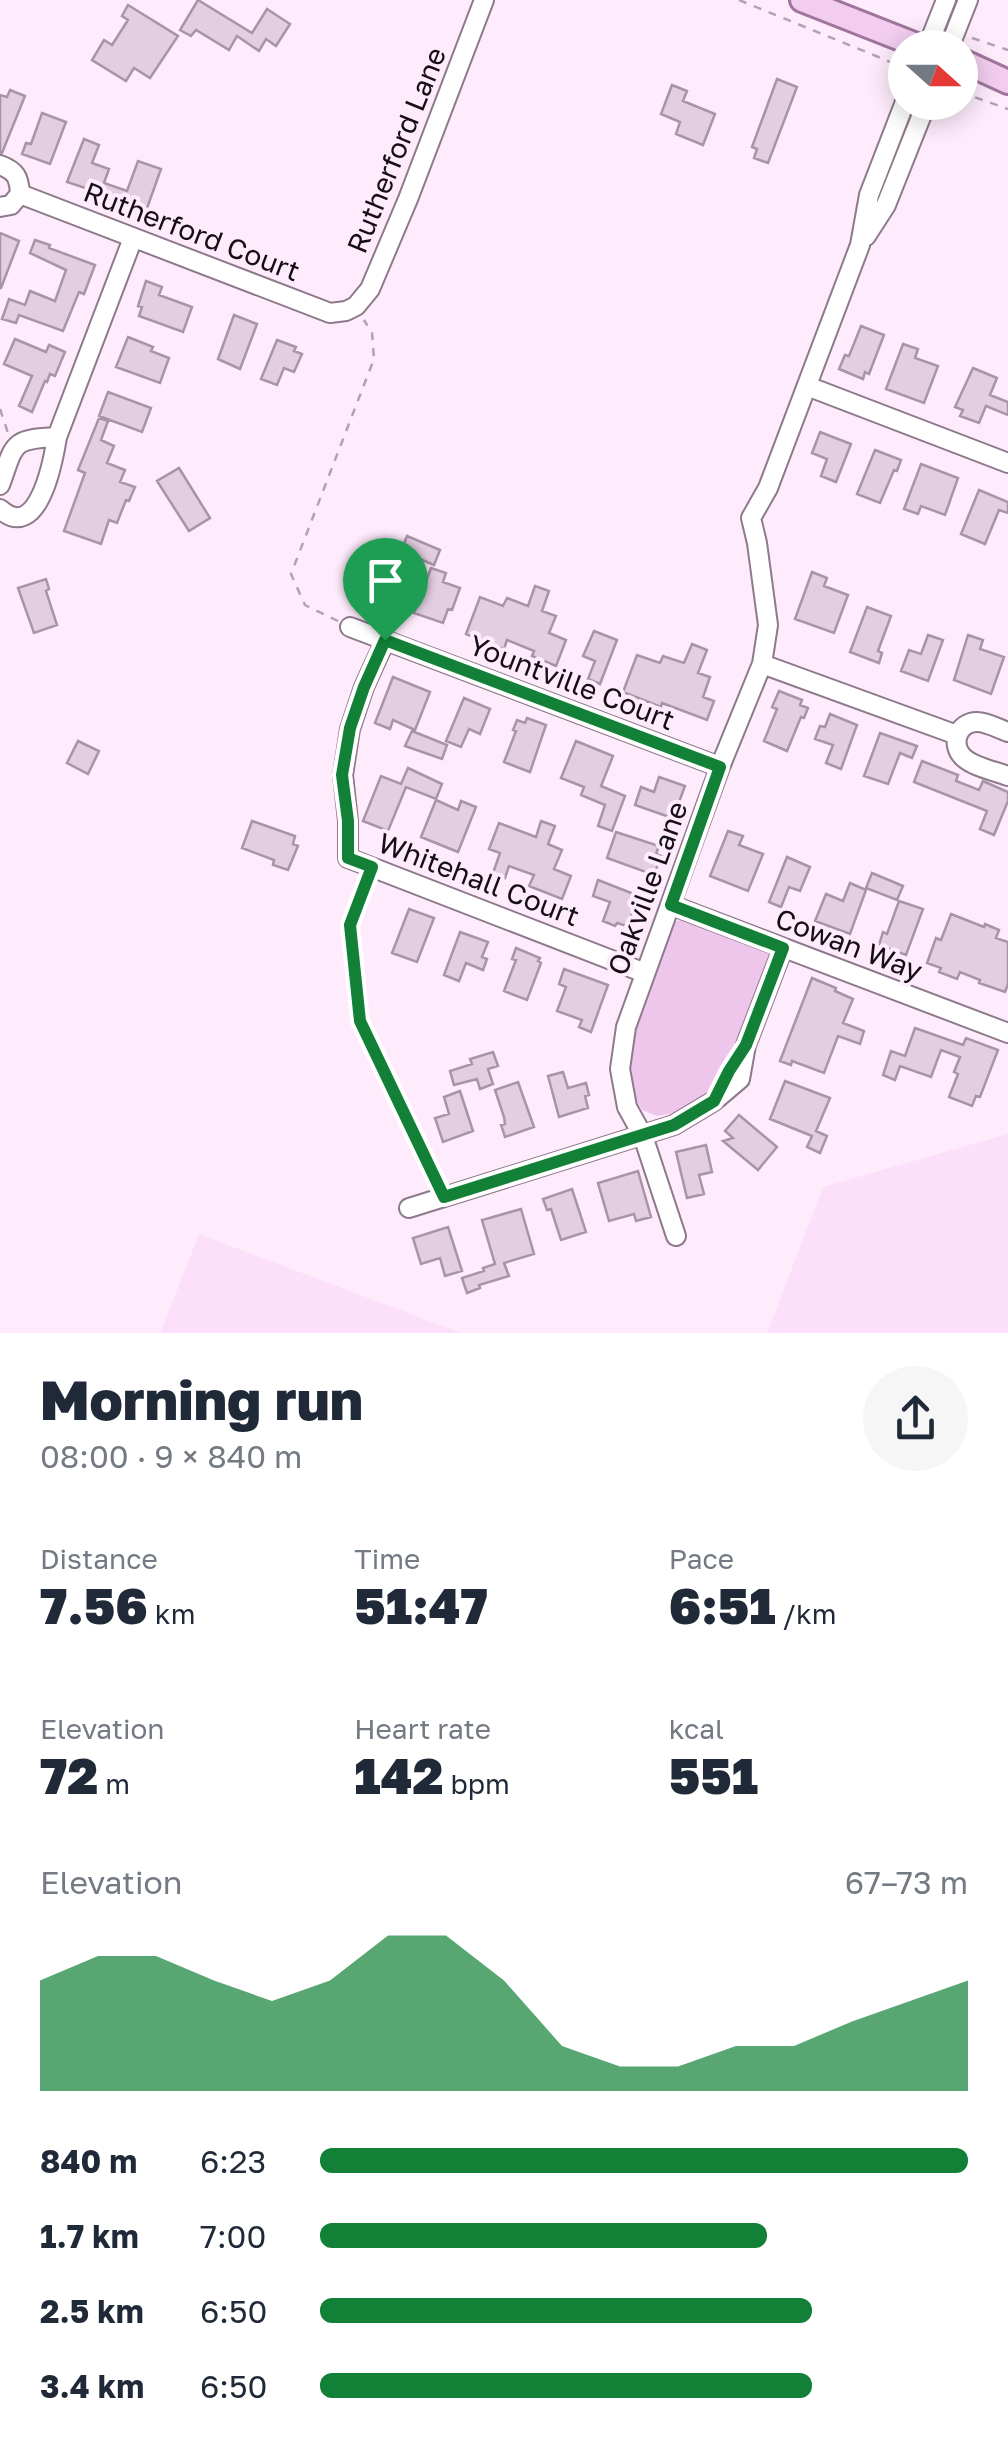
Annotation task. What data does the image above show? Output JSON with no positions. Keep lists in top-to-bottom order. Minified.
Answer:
{"streets":{"street":["Rutherford Lane","Rutherford Court","Yountville Court","Whitehall Court","Oakville Lane","Cowan Way"]},"crossings":[["Rutherford Lane","Rutherford Court"],["Yountville Court","Whitehall Court"],["Yountville Court","Oakville Lane"],["Whitehall Court","Oakville Lane"],["Oakville Lane","Cowan Way"]],"north":"right","page":{"heading":["Morning run","08:00 · 9 × 840 m"],"stats":[["Distance","7.56 km"],["Time","51:47"],["Pace","6:51 /km"],["Elevation","72 m"],["Heart rate","142 bpm"],["kcal","551"]],"chart":["Elevation","67–73 m"],"list":[{"name":"840 m","note":"6:23"},{"name":"1.7 km","note":"7:00"},{"name":"2.5 km","note":"6:50"},{"name":"3.4 km","note":"6:50"}]}}
